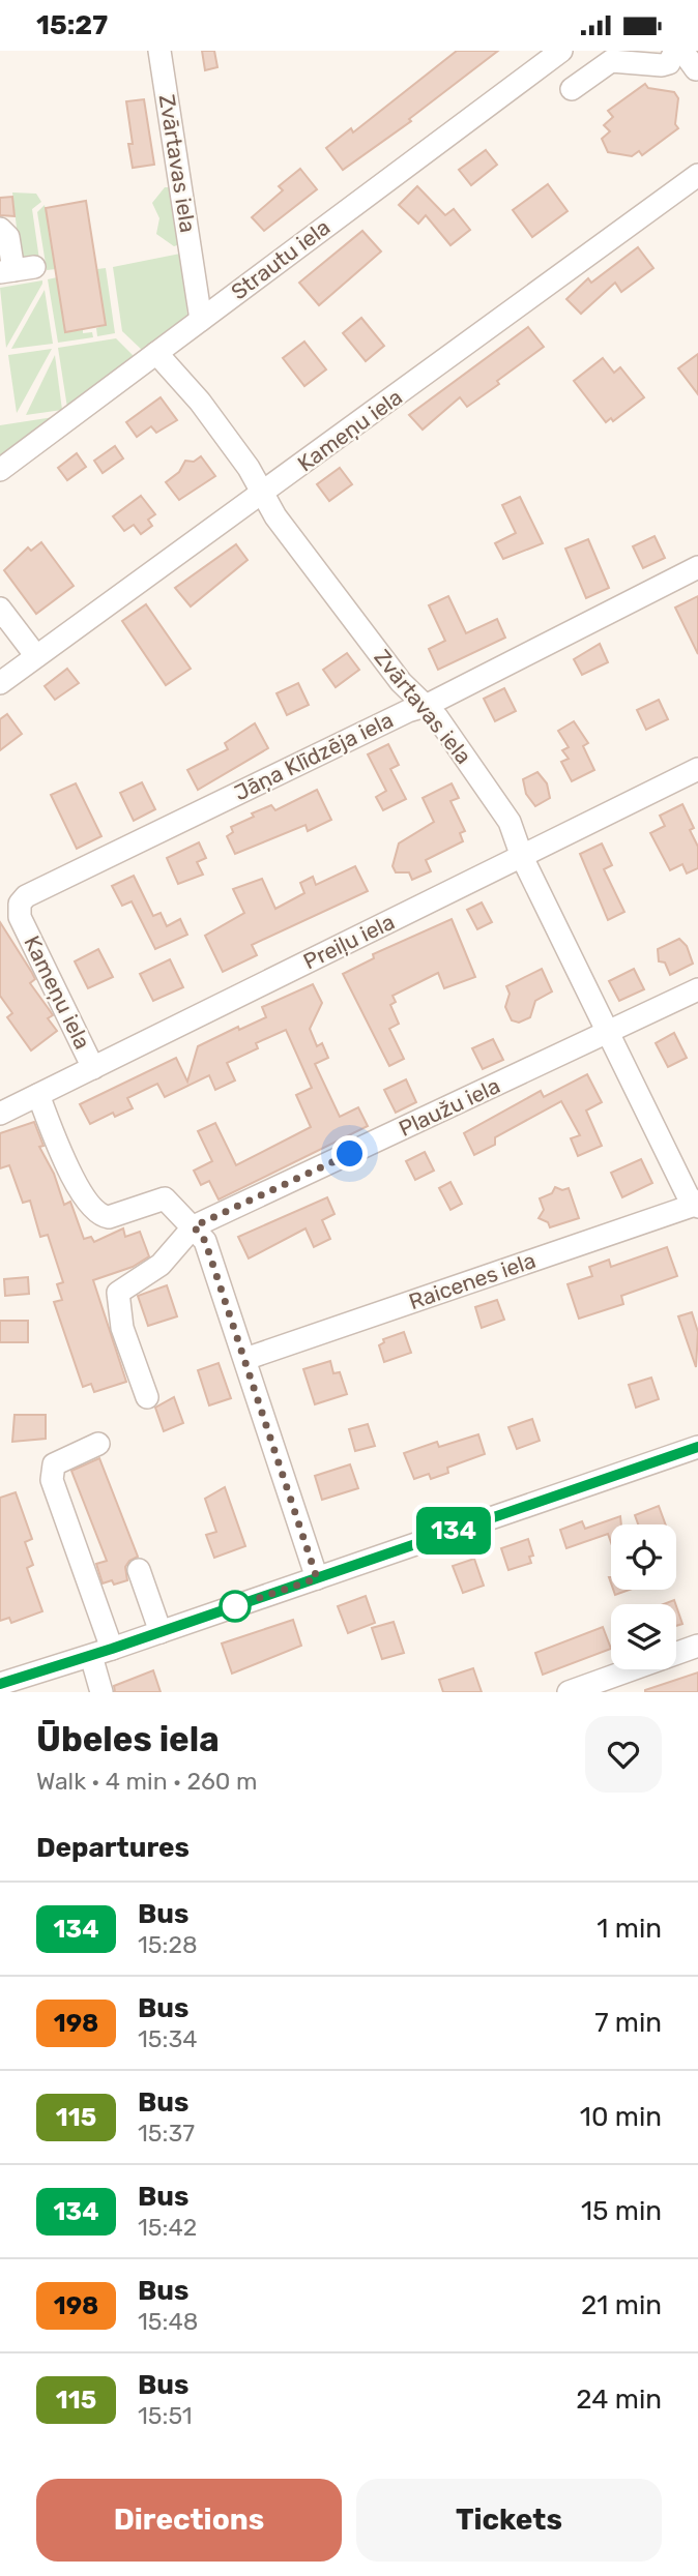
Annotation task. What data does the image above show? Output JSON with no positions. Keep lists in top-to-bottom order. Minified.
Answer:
{"streets":{"street":["Zvārtavas iela","Strautu iela","Kameņu iela","Jāņa Klīdzēja iela","Preiļu iela","Plaužu iela","Raicenes iela"]},"crossings":[["Zvārtavas iela","Strautu iela"],["Zvārtavas iela","Kameņu iela"],["Zvārtavas iela","Jāņa Klīdzēja iela"],["Zvārtavas iela","Preiļu iela"],["Zvārtavas iela","Plaužu iela"],["Zvārtavas iela","Raicenes iela"],["Kameņu iela","Jāņa Klīdzēja iela"],["Kameņu iela","Preiļu iela"]],"lines":["bus line 134"],"page":{"status":"15:27","on_map":"134","heading":[["Ūbeles iela","Walk · 4 min · 260 m"],"Departures"],"list":[{"mark":"134","name":"Bus","note":"15:28","value":"1 min"},{"mark":"198","name":"Bus","note":"15:34","value":"7 min"},{"mark":"115","name":"Bus","note":"15:37","value":"10 min"},{"mark":"134","name":"Bus","note":"15:42","value":"15 min"},{"mark":"198","name":"Bus","note":"15:48","value":"21 min"},{"mark":"115","name":"Bus","note":"15:51","value":"24 min"}],"buttons":["Directions","Tickets"]}}
